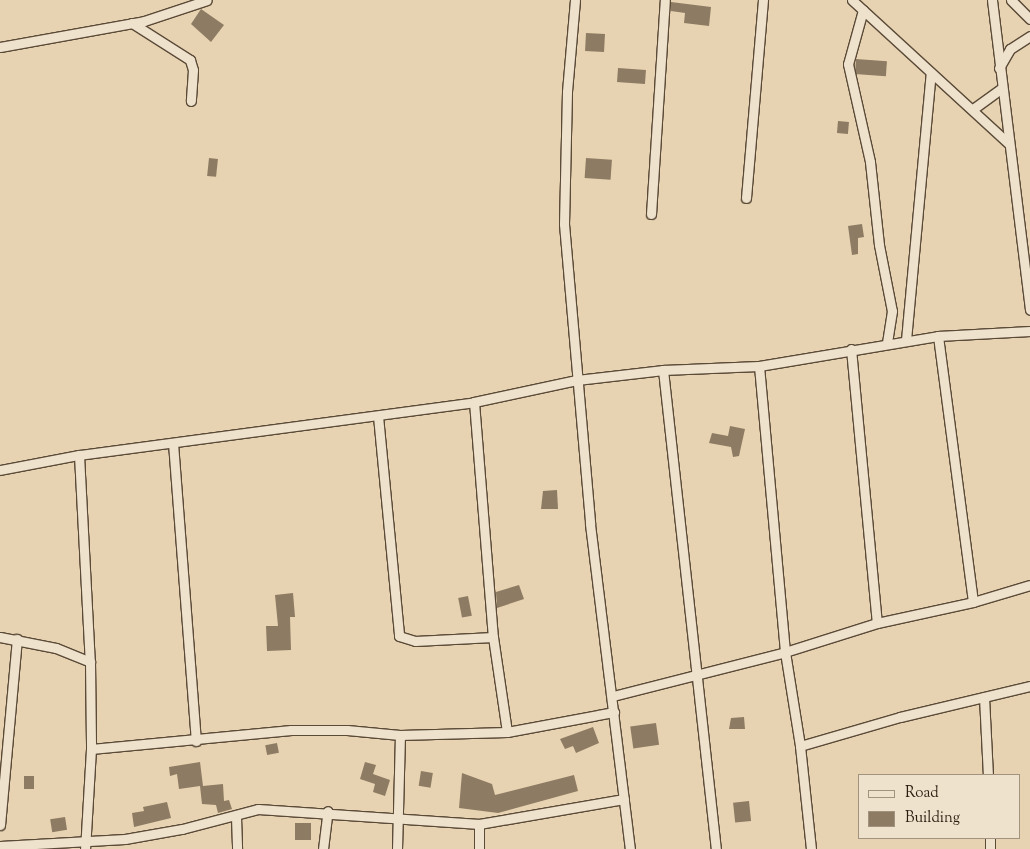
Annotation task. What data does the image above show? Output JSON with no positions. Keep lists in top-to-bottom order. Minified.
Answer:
{"legend":["Road","Building"]}
